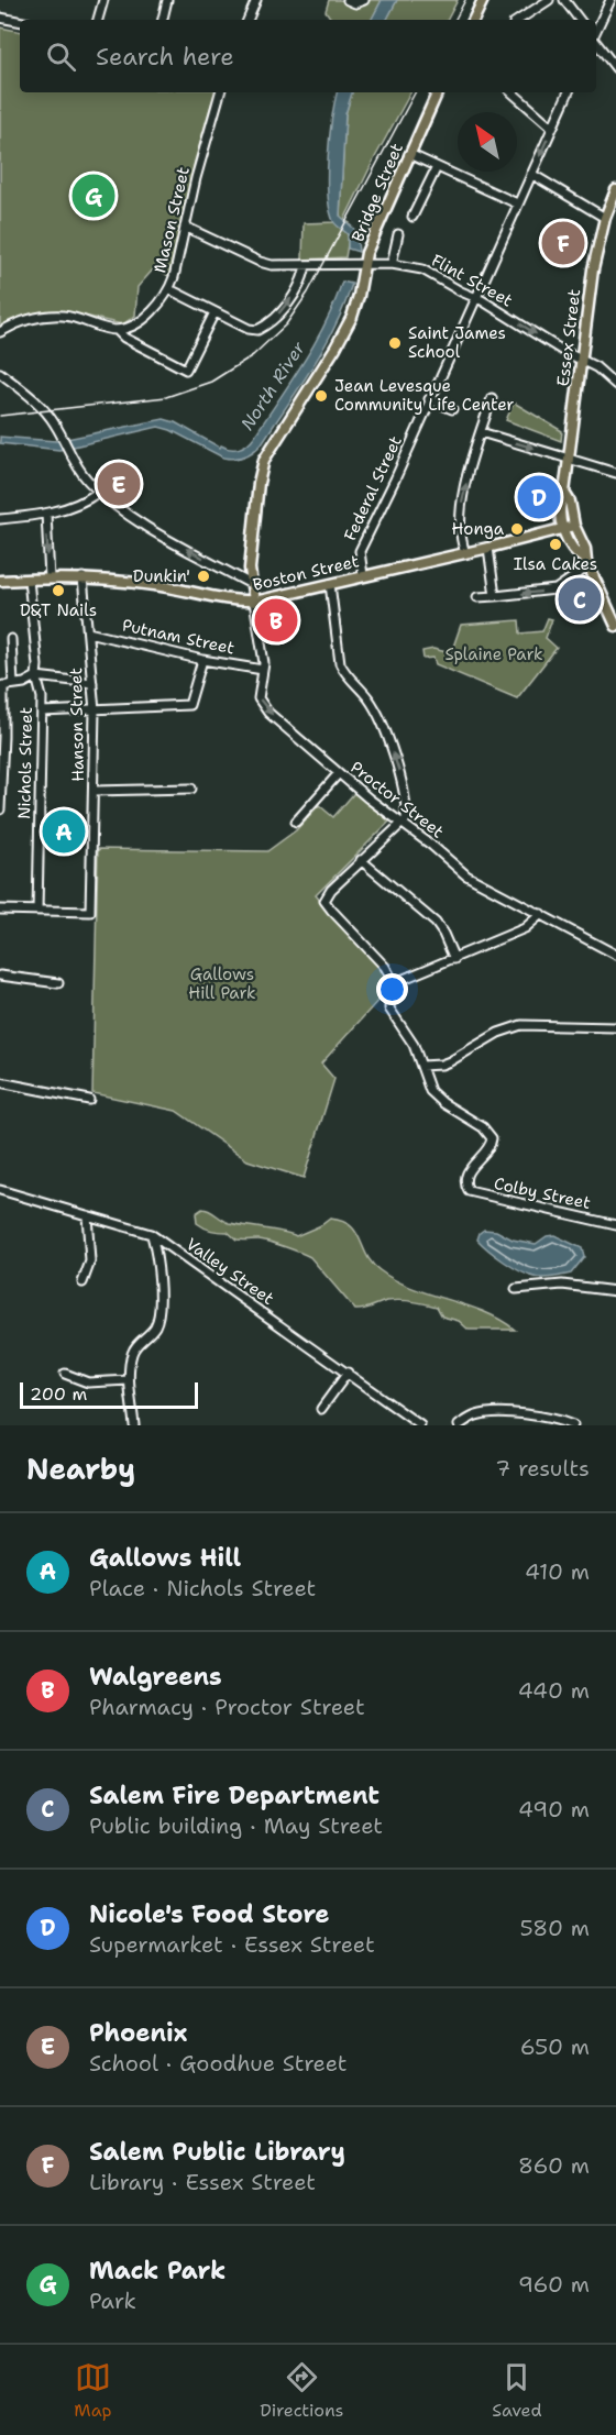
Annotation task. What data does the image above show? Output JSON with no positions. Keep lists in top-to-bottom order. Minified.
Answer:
{"streets":{"main road":["Bridge Street","Essex Street","Boston Street"],"street":["Mason Street","Flint Street","Federal Street","Putnam Street","Hanson Street","Nichols Street","Proctor Street","Colby Street","Valley Street"]},"crossings":[["Bridge Street","Flint Street"],["Bridge Street","Boston Street"],["Bridge Street","Proctor Street"],["Mason Street","Flint Street"],["Flint Street","Essex Street"],["Flint Street","Federal Street"],["Essex Street","Boston Street"],["Federal Street","Boston Street"],["Boston Street","Hanson Street"],["Boston Street","Nichols Street"],["Boston Street","Proctor Street"],["Putnam Street","Hanson Street"],["Putnam Street","Proctor Street"],["Hanson Street","Nichols Street"]],"water":["North River"],"parks":["Splaine Park","Gallows Hill Park"],"places":["Saint James School","Jean Levesque Community Life Center","Honga","Ilsa Cakes","Dunkin'","D&T Nails"],"scale_bar":"200 m","north":"top left","page":{"search":"Search here","pins":["G","F","E","D","C","B","A"],"scale":"200 m","heading":["Nearby","7 results"],"list":[{"mark":"A","name":"Gallows Hill","note":"Place · Nichols Street","value":"410 m"},{"mark":"B","name":"Walgreens","note":"Pharmacy · Proctor Street","value":"440 m"},{"mark":"C","name":"Salem Fire Department","note":"Public building · May Street","value":"490 m"},{"mark":"D","name":"Nicole's Food Store","note":"Supermarket · Essex Street","value":"580 m"},{"mark":"E","name":"Phoenix","note":"School · Goodhue Street","value":"650 m"},{"mark":"F","name":"Salem Public Library","note":"Library · Essex Street","value":"860 m"},{"mark":"G","name":"Mack Park","note":"Park","value":"960 m"}],"nav":["Map","Directions","Saved"]}}
